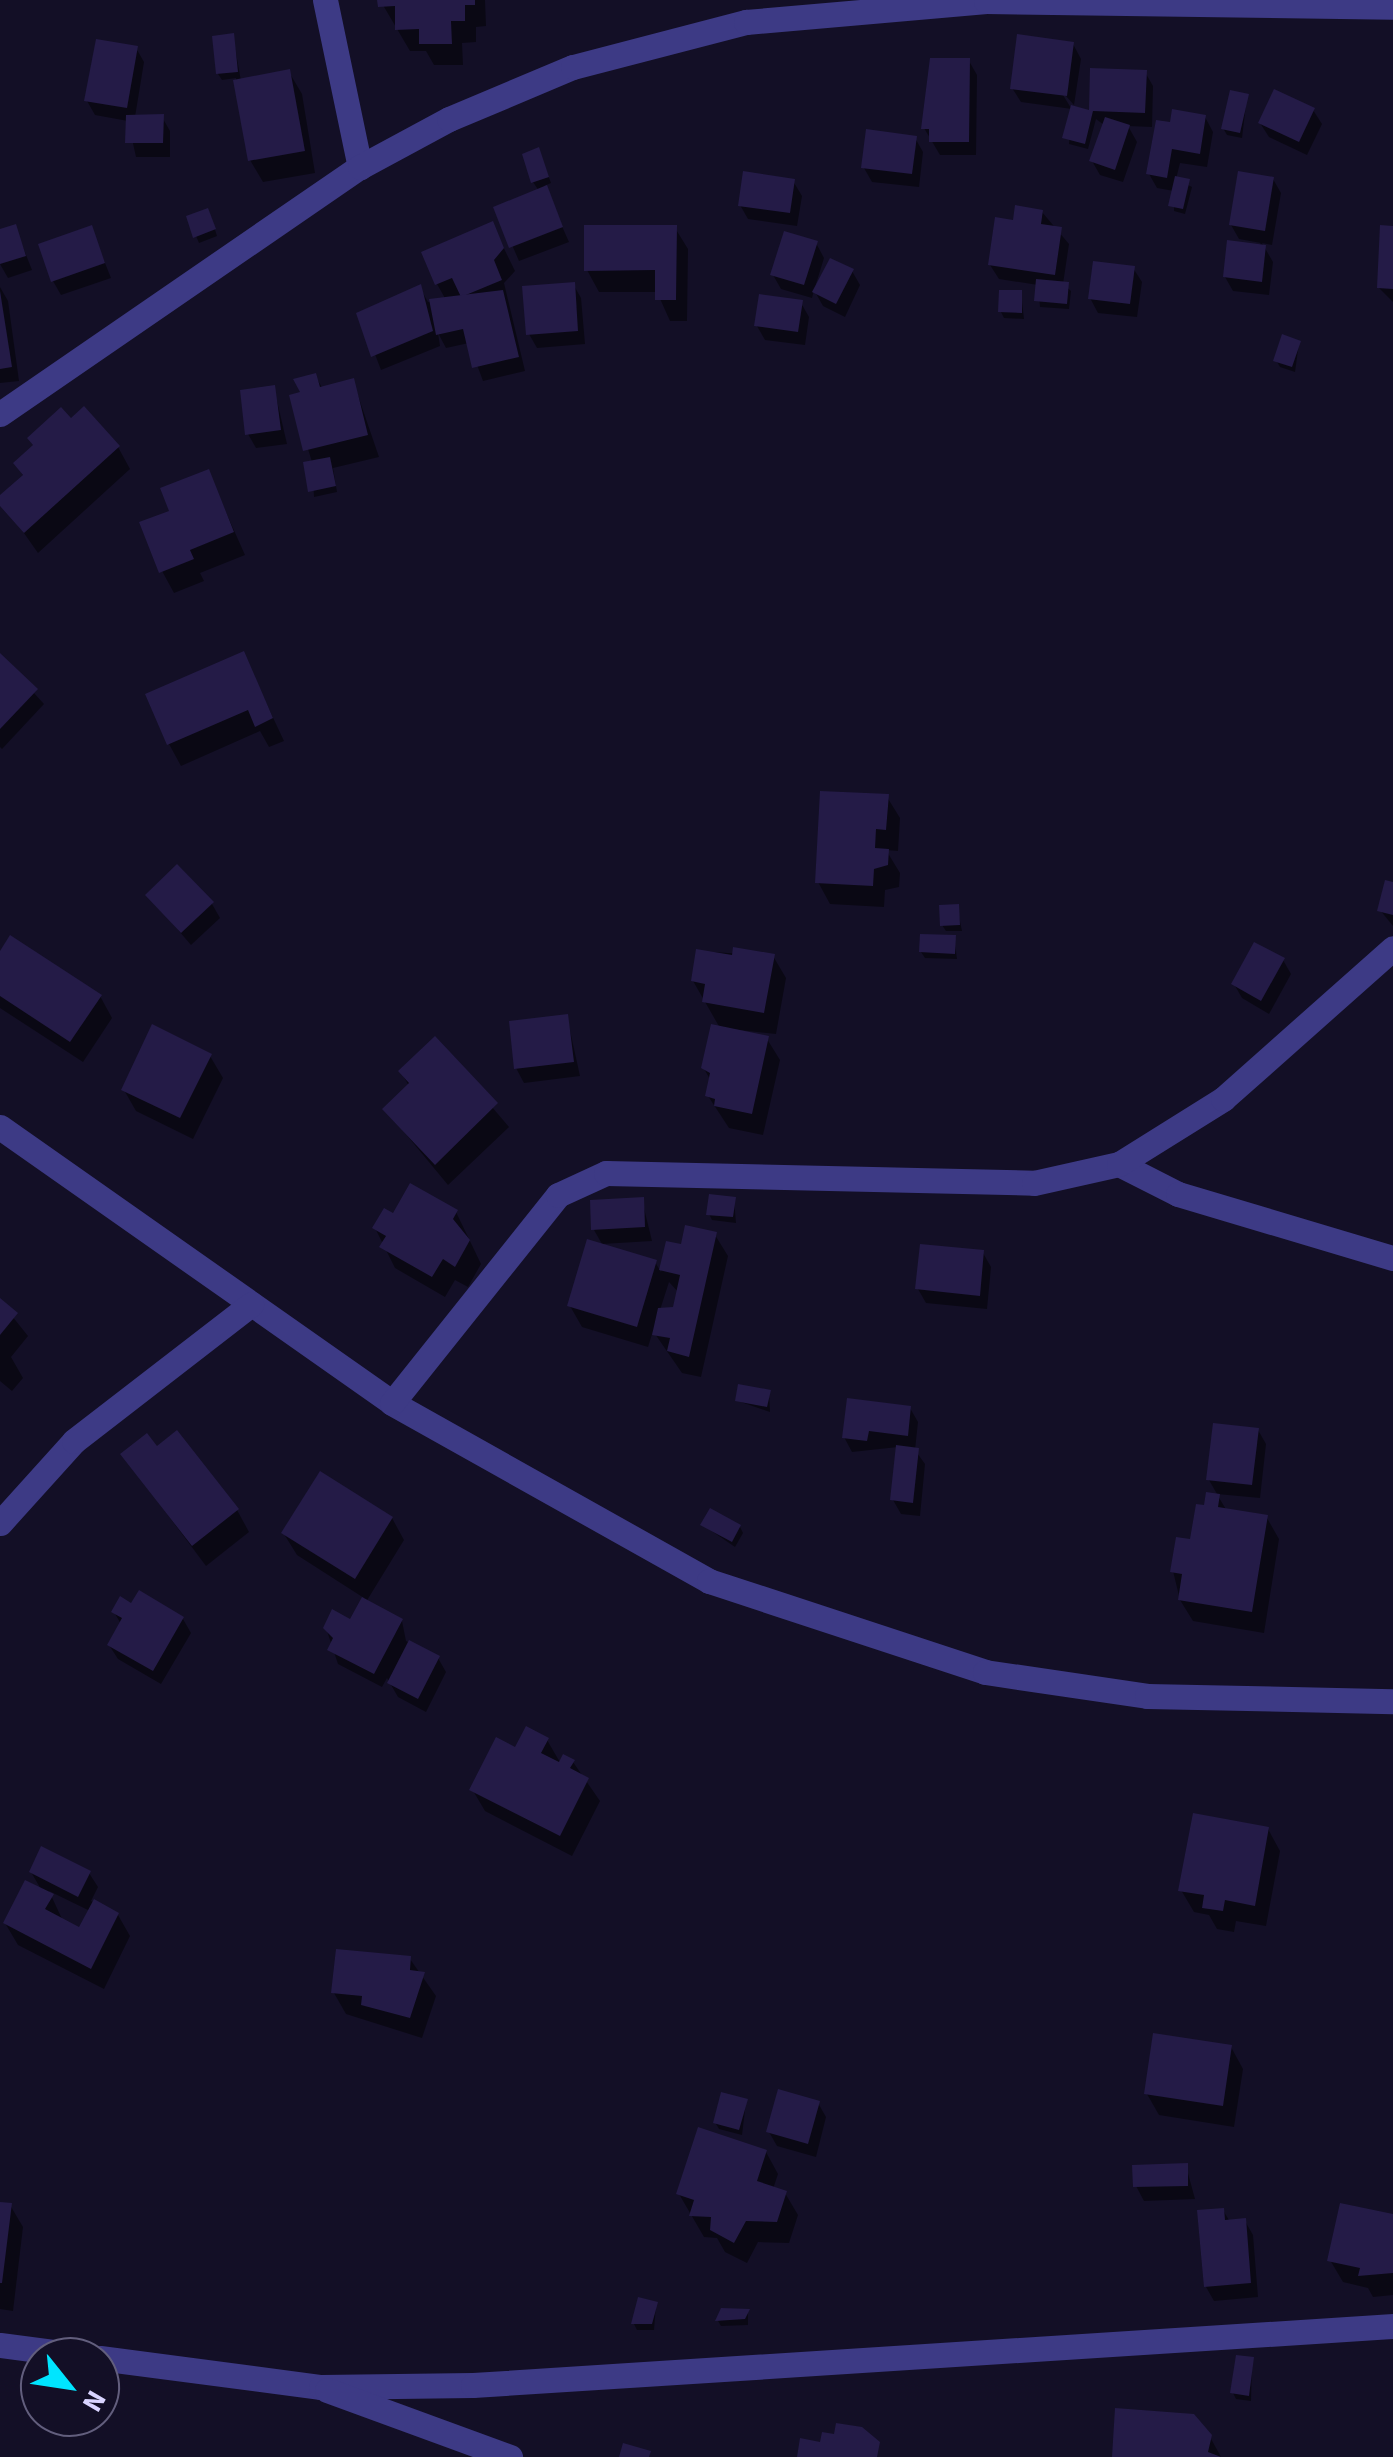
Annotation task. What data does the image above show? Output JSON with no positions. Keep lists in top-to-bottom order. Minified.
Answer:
{"north":"bottom right"}
